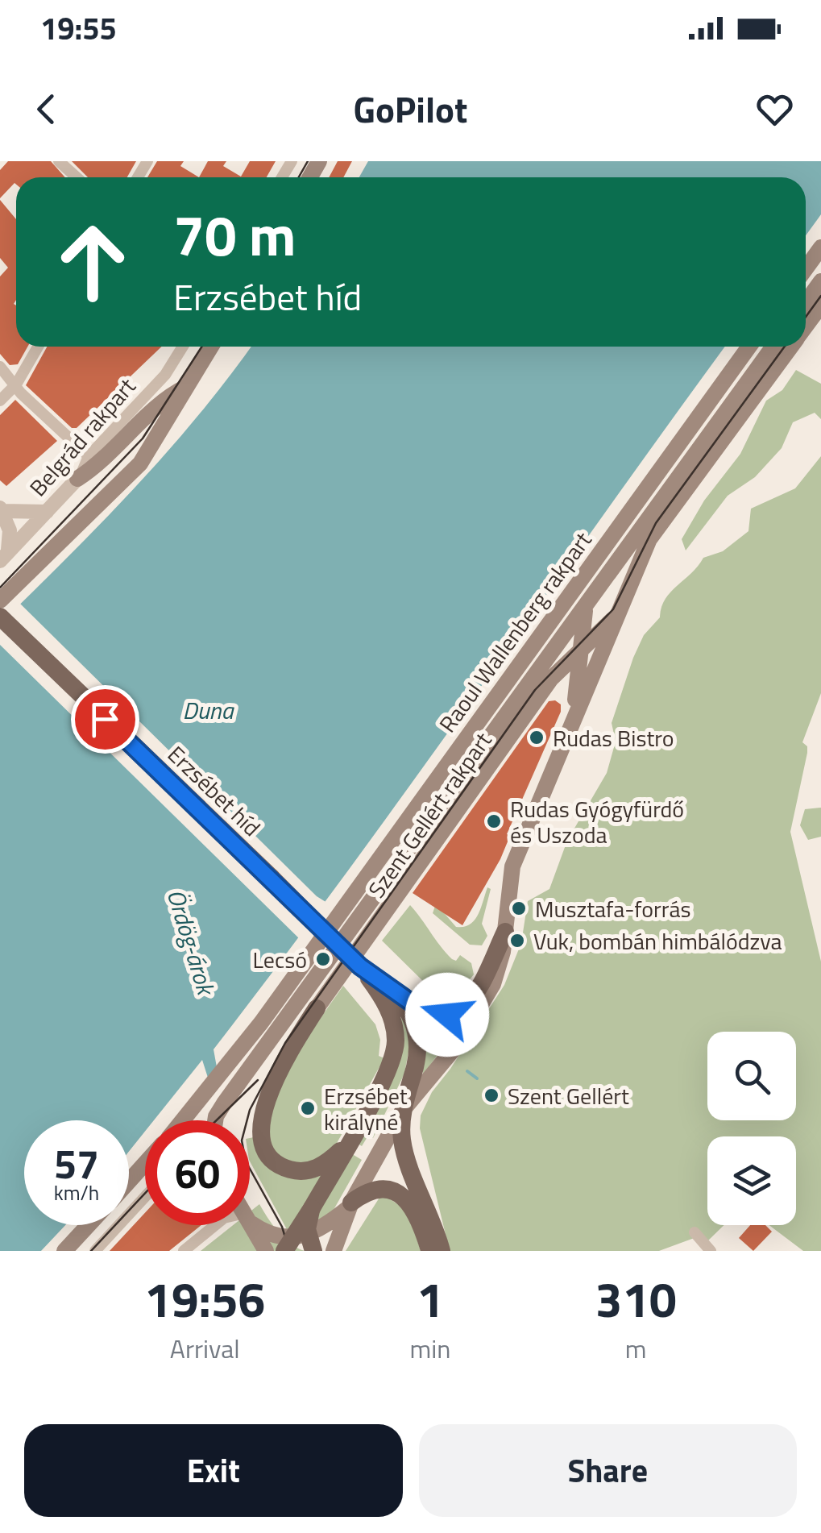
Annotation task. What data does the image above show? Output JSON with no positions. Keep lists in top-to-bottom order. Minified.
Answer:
{"streets":{"main road":["Raoul Wallenberg rakpart","Erzsébet híd","Szent Gellért rakpart"],"street":["Belgrád rakpart"]},"water":["Duna","Ördög-árok"],"places":["Rudas Bistro","Rudas Gyógyfürdő és Uszoda","Musztafa-forrás","Vuk, bombán himbálódzva","Lecsó","Szent Gellért","Erzsébet királyné"],"page":{"status":"19:55","header":"GoPilot","turn":["70 m","Erzsébet híd"],"speed":"57 km/h","limit":"60","eta":["19:56","Arrival","1","min","310","m"],"buttons":["Exit","Share"]}}
